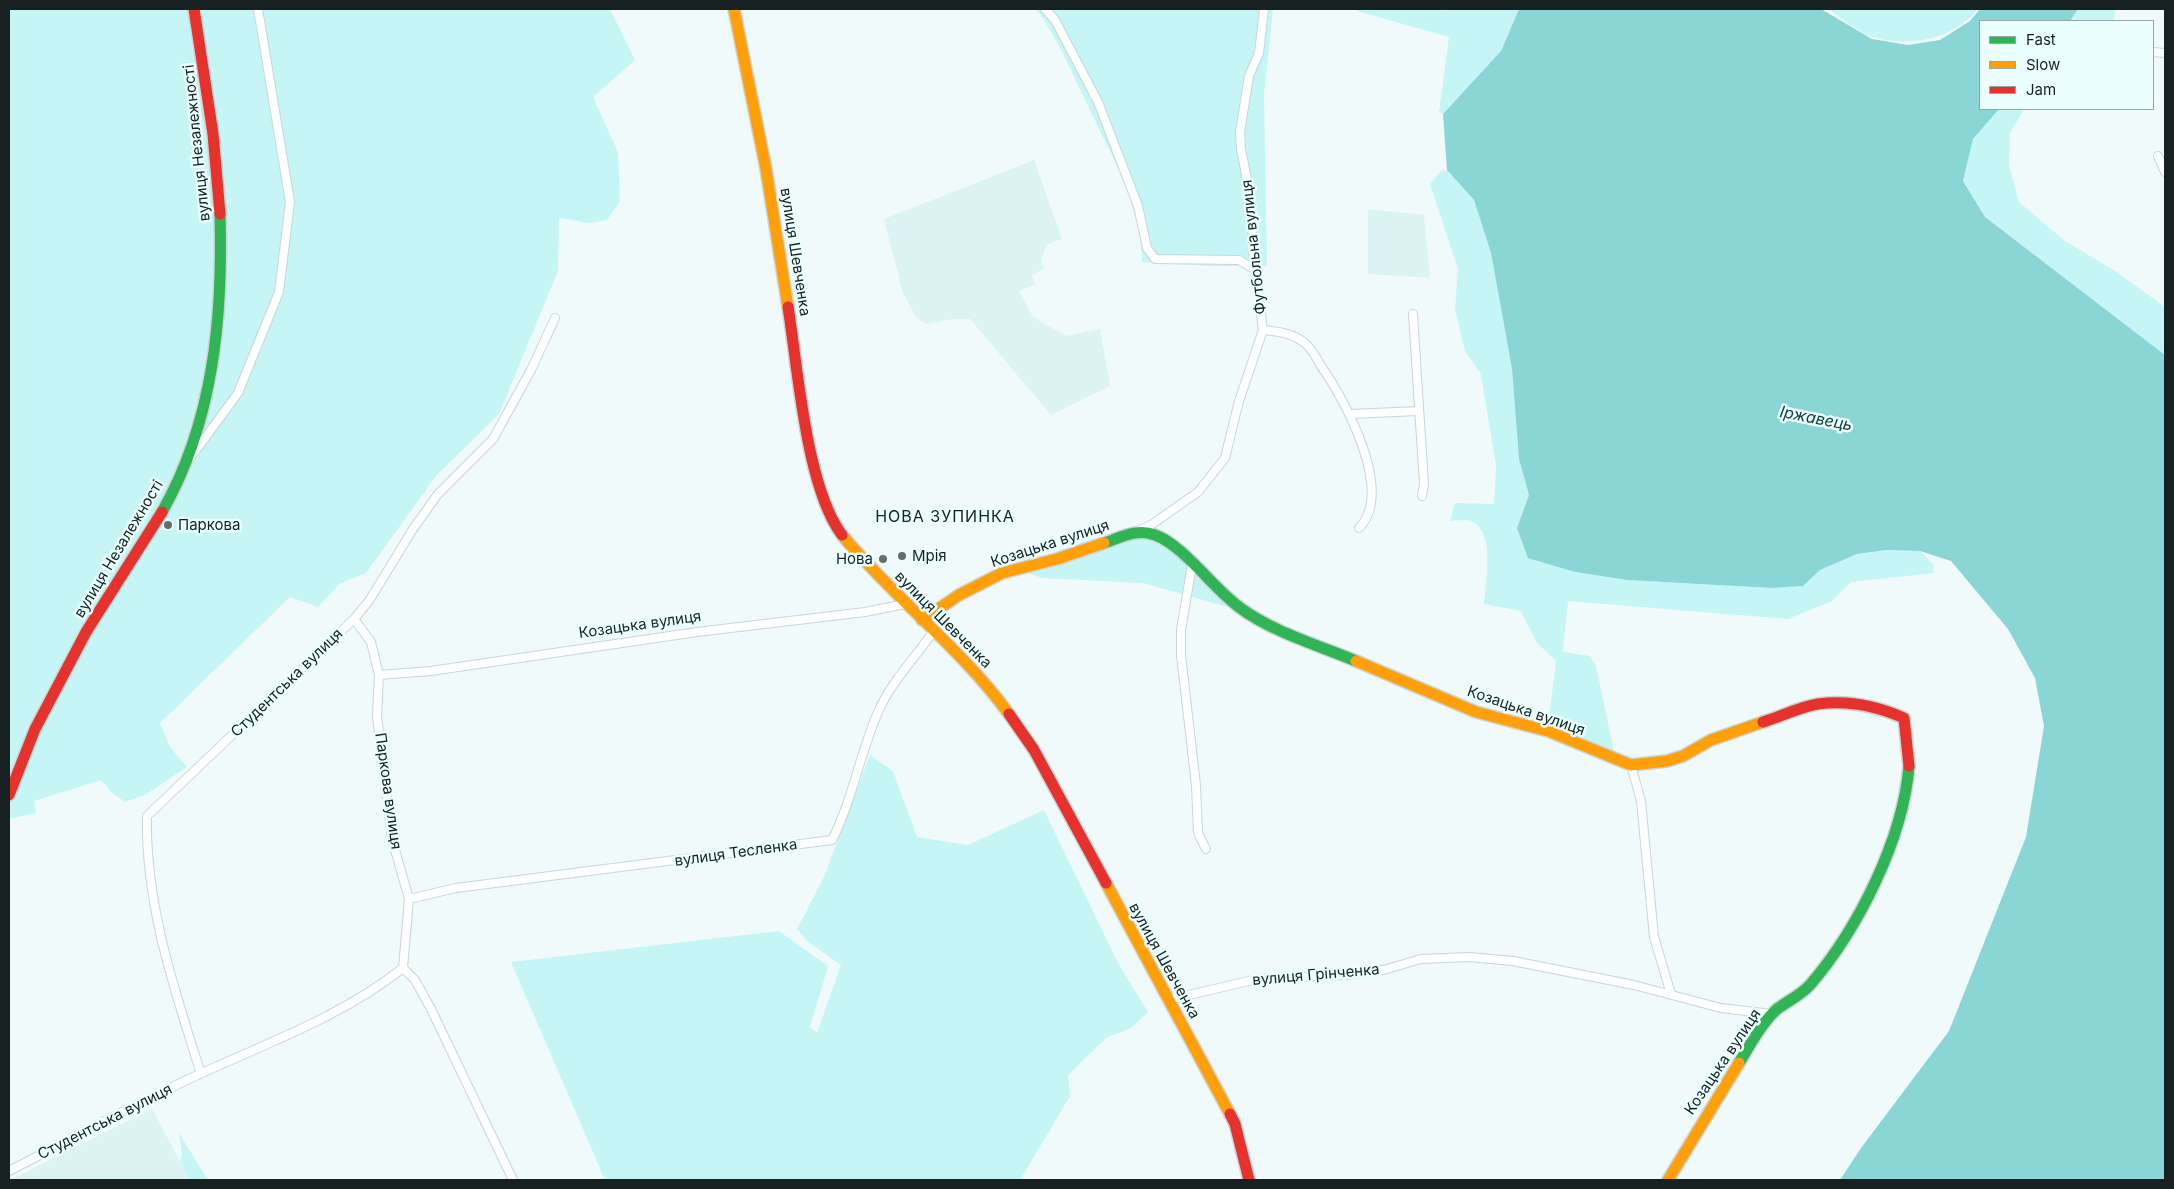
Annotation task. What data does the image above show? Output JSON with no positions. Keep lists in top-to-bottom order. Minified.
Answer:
{"streets":{"street":["вулиця Незалежності","Футбольна вулиця","вулиця Шевченка","Козацька вулиця","Студентська вулиця","Паркова вулиця","вулиця Тесленка","вулиця Грінченка"]},"crossings":[["Футбольна вулиця","Козацька вулиця"],["вулиця Шевченка","Козацька вулиця"],["вулиця Шевченка","вулиця Тесленка"],["вулиця Шевченка","вулиця Грінченка"],["Козацька вулиця","Паркова вулиця"],["Козацька вулиця","вулиця Грінченка"],["Студентська вулиця","Паркова вулиця"],["Паркова вулиця","вулиця Тесленка"]],"districts":["НОВА ЗУПИНКА"],"water":["Іржавець"],"places":["Паркова","Мрія","Нова"],"legend":["Fast","Slow","Jam"]}
